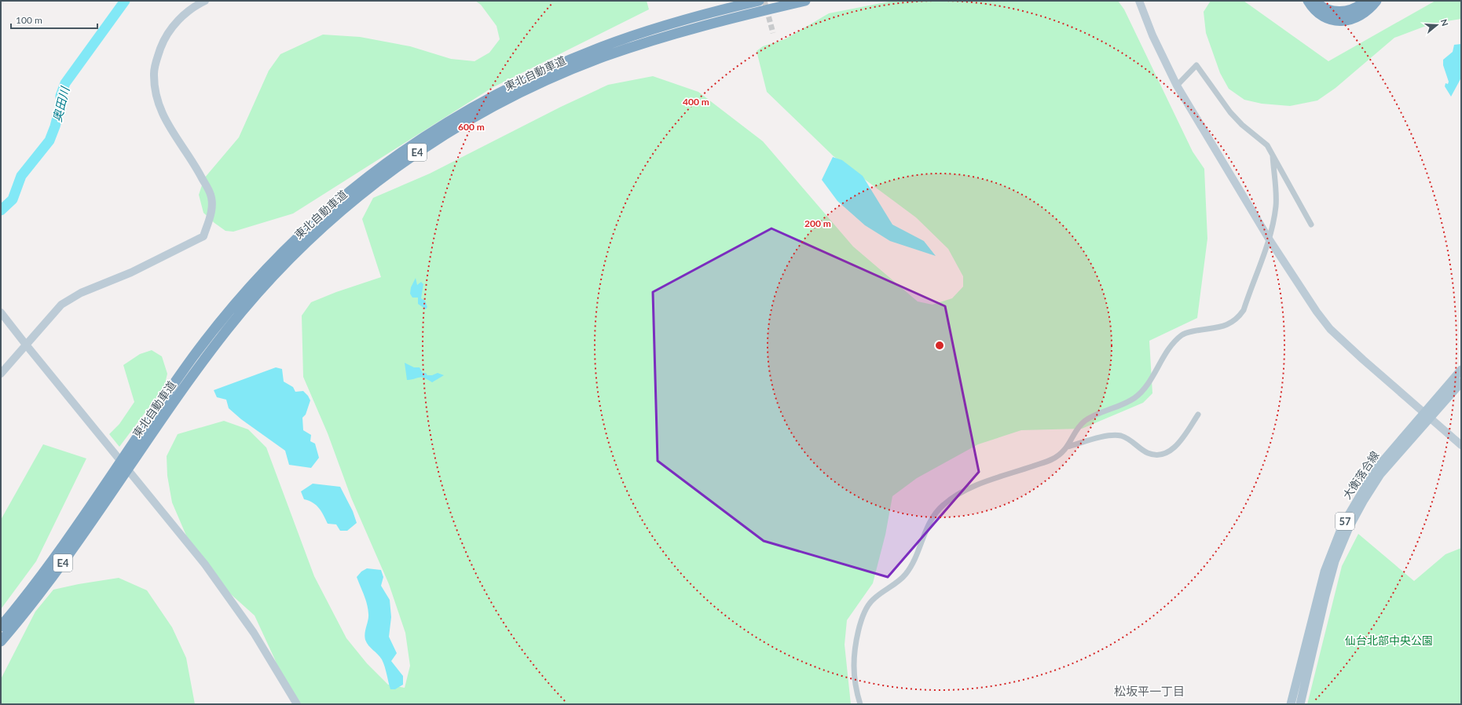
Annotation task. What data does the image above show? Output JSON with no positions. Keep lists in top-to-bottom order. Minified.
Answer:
{"streets":{"highway":["東北自動車道","E4"],"main road":["大衡落合線","57"]},"districts":["松坂平一丁目"],"water":["奥田川"],"parks":["仙台北部中央公園"],"scale_bar":"100 m","north":"right","rings":["400 m","600 m","200 m"]}
